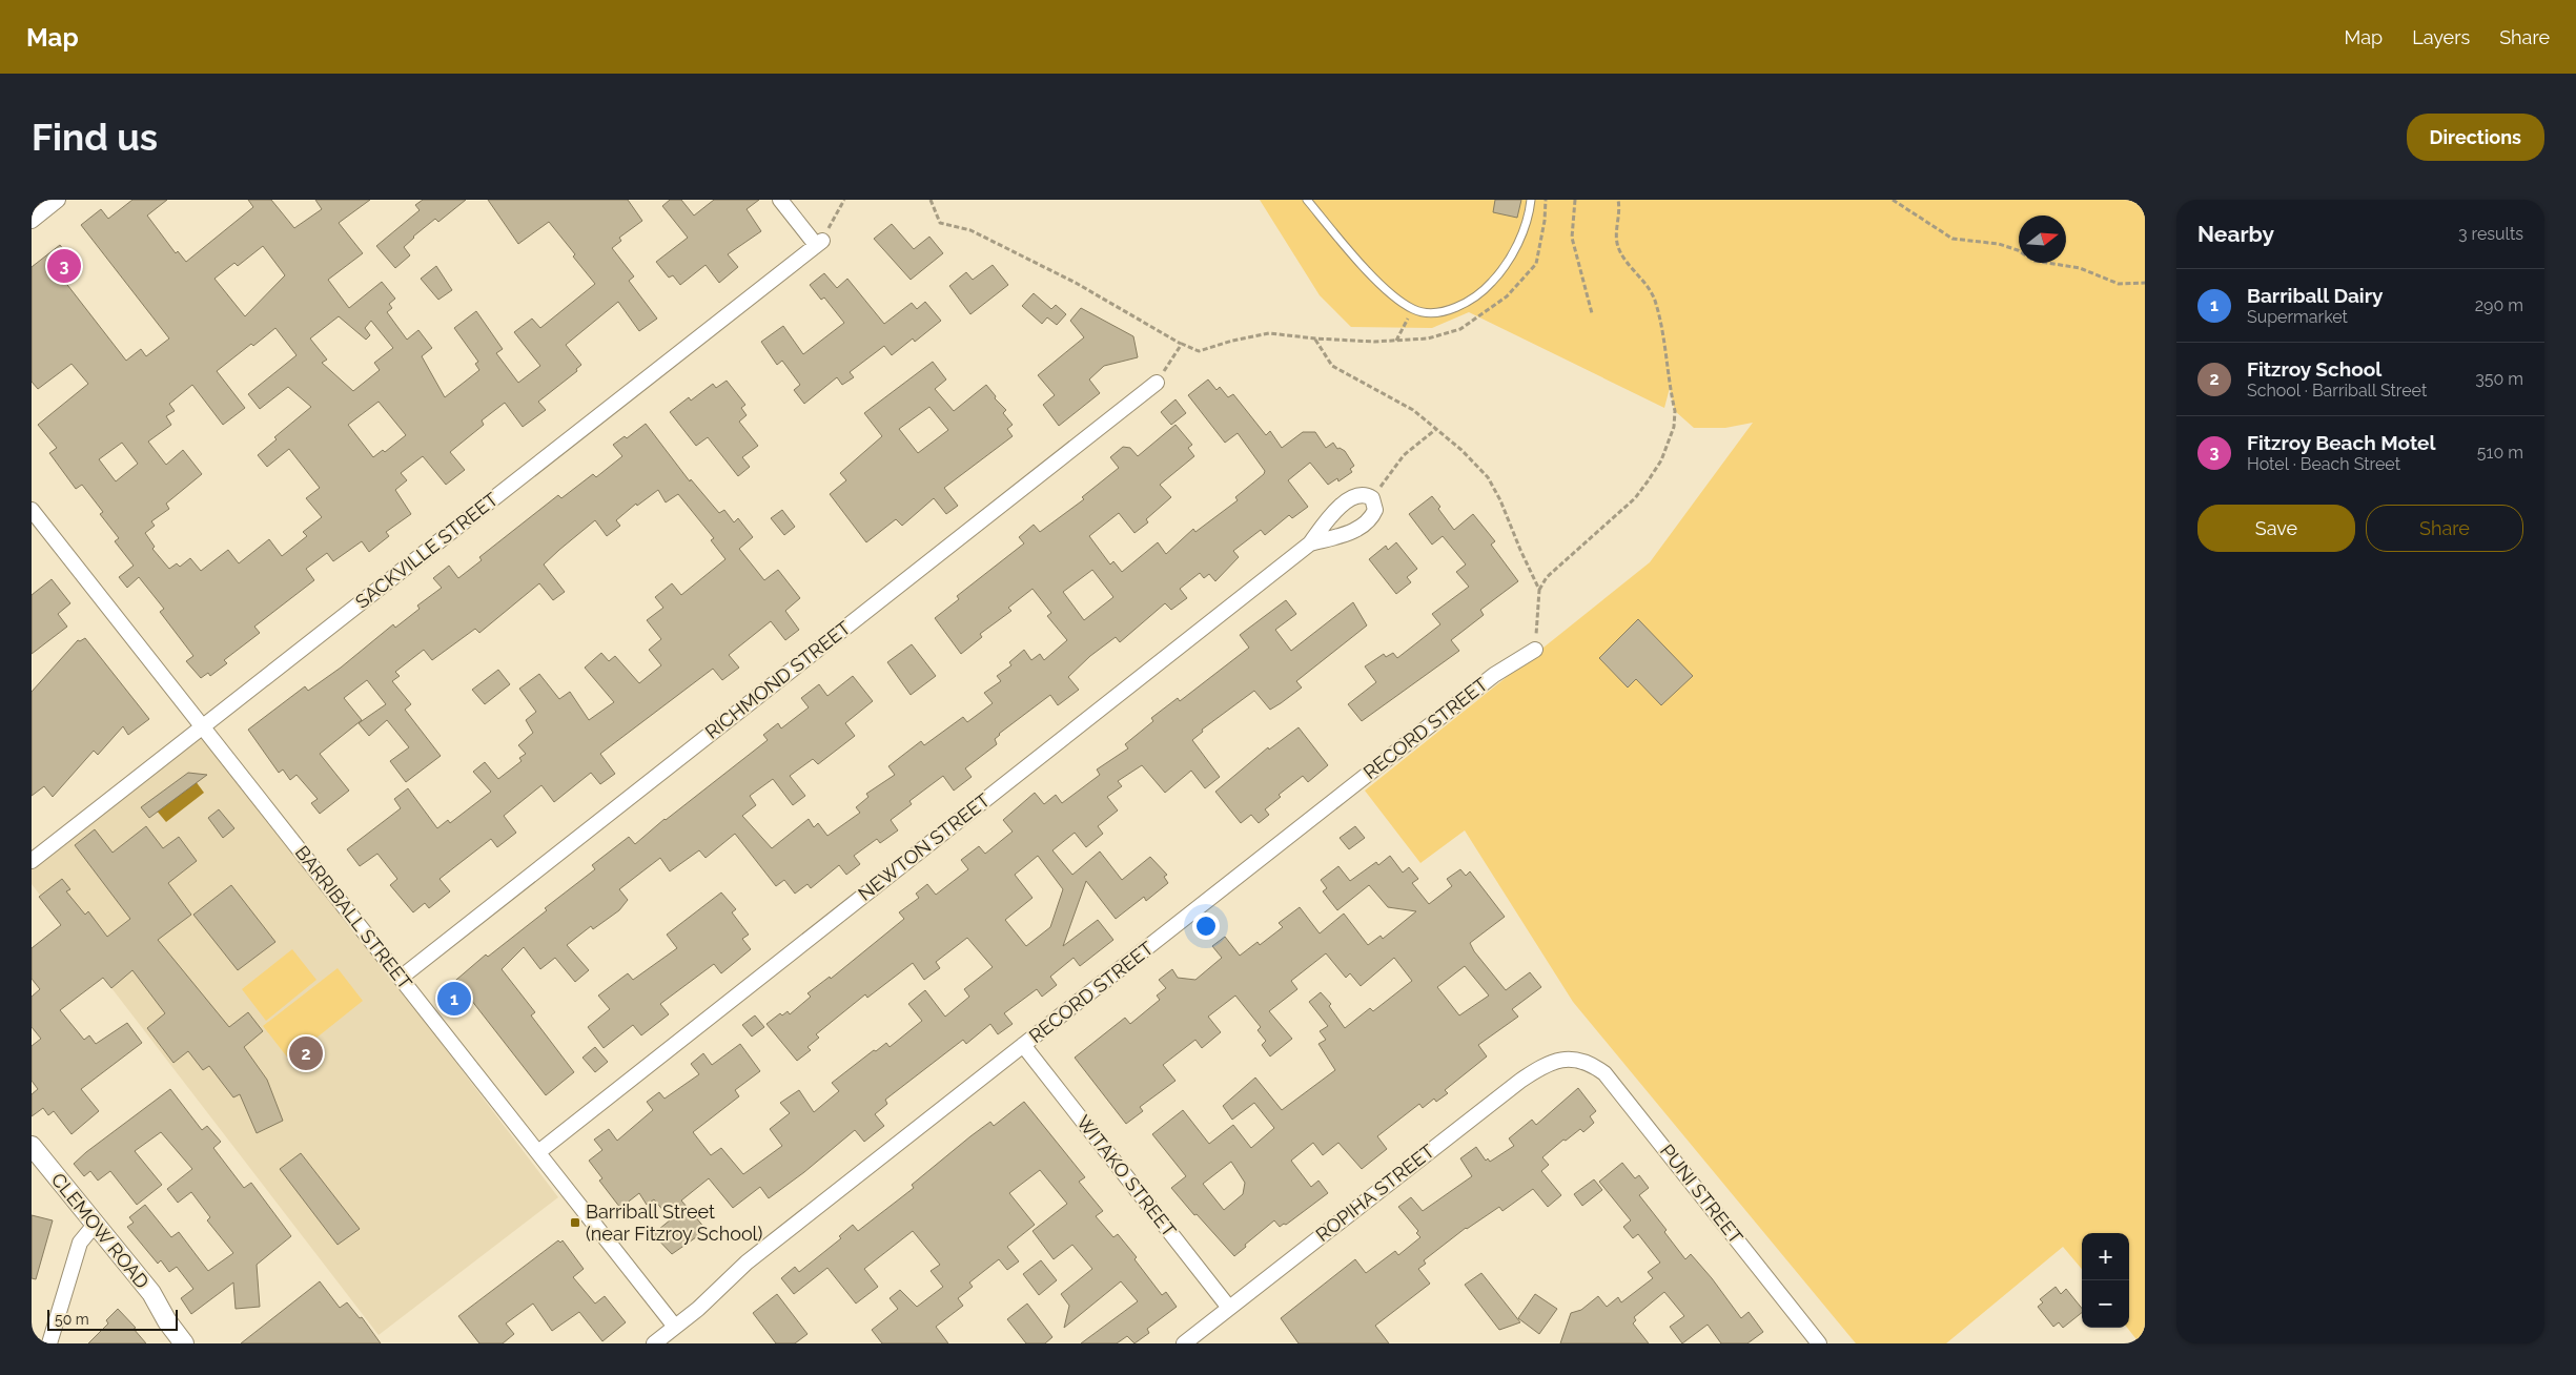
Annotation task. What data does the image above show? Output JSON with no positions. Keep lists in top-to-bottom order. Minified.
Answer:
{"streets":{"street":["SACKVILLE STREET","RICHMOND STREET","RECORD STREET","NEWTON STREET","BARRIBALL STREET","WITAKO STREET","ROPIHA STREET","PUNI STREET","CLEMOW ROAD"]},"crossings":[["SACKVILLE STREET","BARRIBALL STREET"],["RICHMOND STREET","BARRIBALL STREET"],["RECORD STREET","BARRIBALL STREET"],["RECORD STREET","WITAKO STREET"],["NEWTON STREET","BARRIBALL STREET"],["WITAKO STREET","ROPIHA STREET"],["ROPIHA STREET","PUNI STREET"]],"places":{"transit":["Barriball Street (near Fitzroy School)"]},"scale_bar":"50 m","north":"right","page":{"header":"Map","nav":["Map","Layers","Share"],"buttons":["Directions",["Save","Share"]],"title":"Find us","heading":["Nearby","3 results"],"pins":["3","1","2"],"list":[{"mark":"1","name":"Barriball Dairy","note":"Supermarket","value":"290 m"},{"mark":"2","name":"Fitzroy School","note":"School · Barriball Street","value":"350 m"},{"mark":"3","name":"Fitzroy Beach Motel","note":"Hotel · Beach Street","value":"510 m"}],"map_buttons":["+","−"],"scale":"50 m"}}
